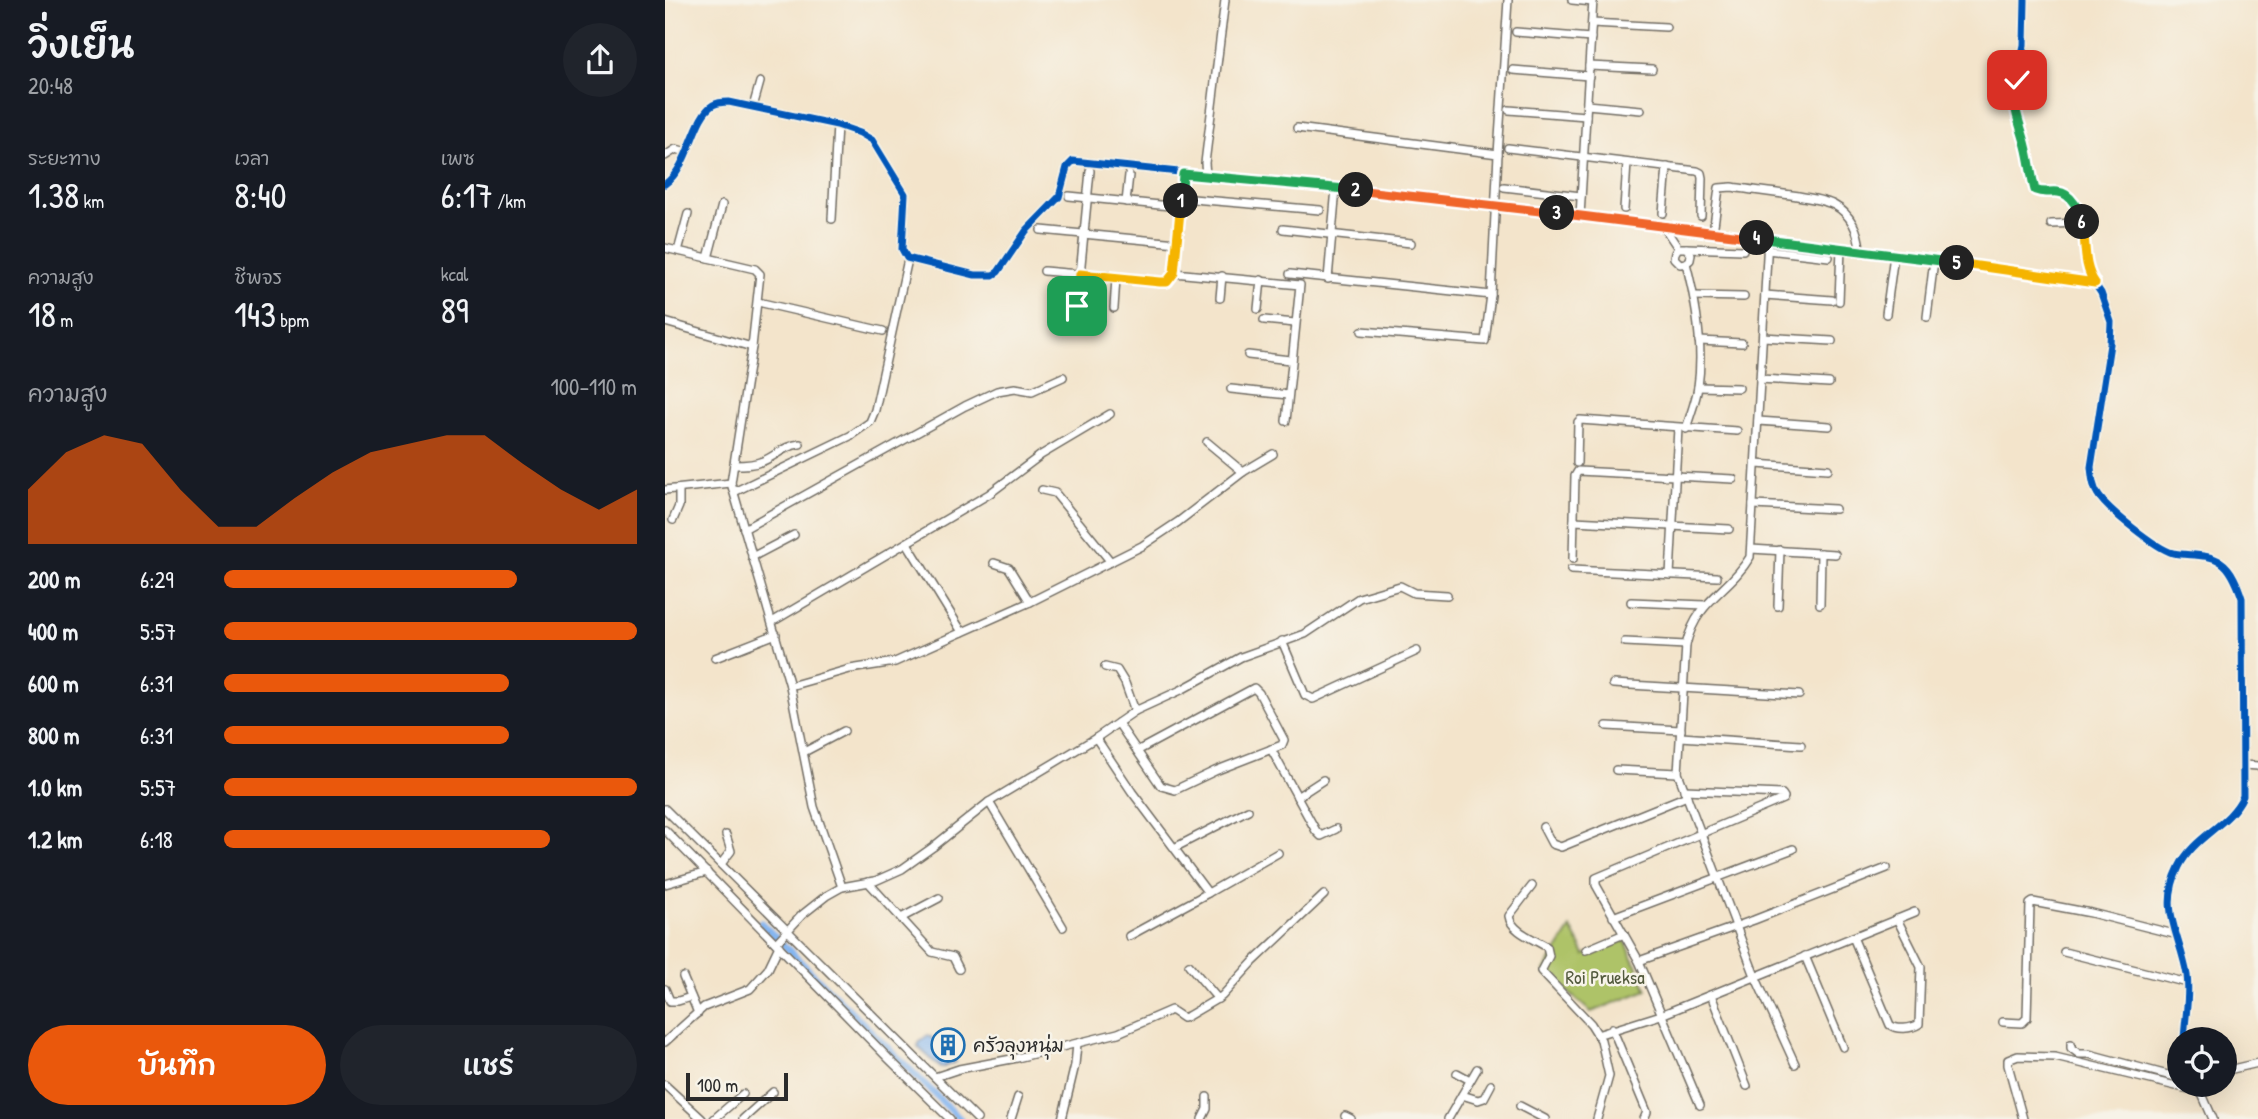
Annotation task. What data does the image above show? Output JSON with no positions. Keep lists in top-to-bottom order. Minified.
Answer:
{"parks":["Roi Prueksa"],"places":{"building":["ครัวลุงหนุ่ม"]},"scale_bar":"100 m","page":{"heading":["วิ่งเย็น","20:48"],"stats":[["ระยะทาง","1.38 km"],["เวลา","8:40"],["เพซ","6:17 /km"],["ความสูง","18 m"],["ชีพจร","143 bpm"],["kcal","89"]],"pins":["2","1","3","6","4","5"],"chart":["ความสูง","100–110 m"],"list":[{"name":"200 m","note":"6:29"},{"name":"400 m","note":"5:57"},{"name":"600 m","note":"6:31"},{"name":"800 m","note":"6:31"},{"name":"1.0 km","note":"5:57"},{"name":"1.2 km","note":"6:18"}],"buttons":["บันทึก","แชร์"],"scale":"100 m"}}
